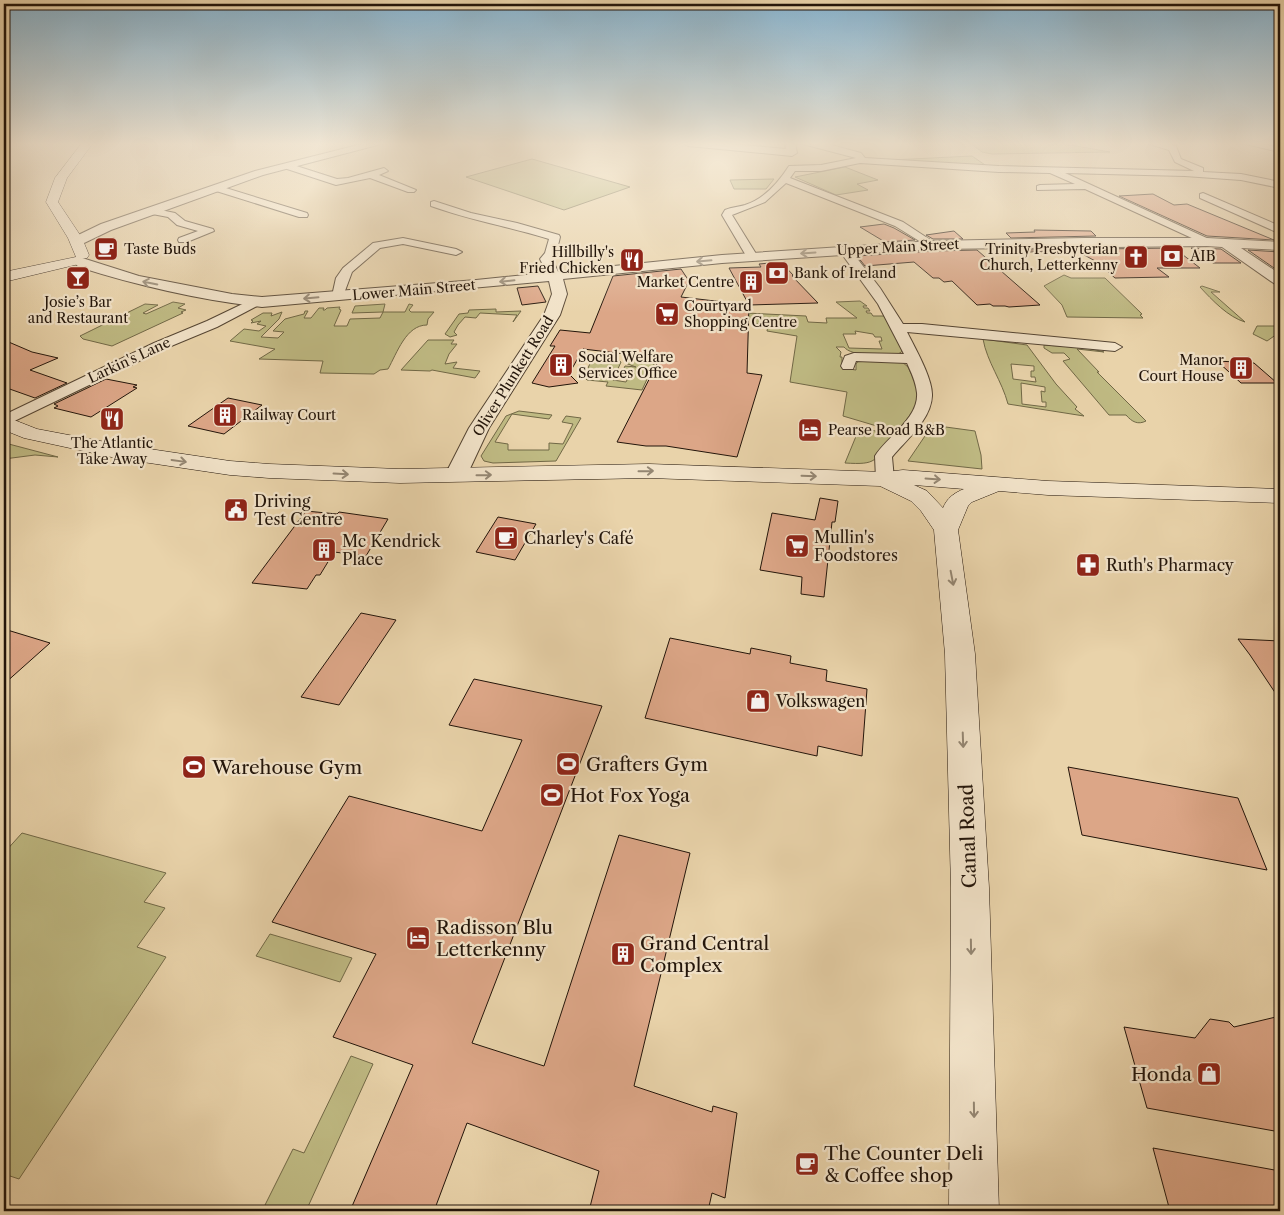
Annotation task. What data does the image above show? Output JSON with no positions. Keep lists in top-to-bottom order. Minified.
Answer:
{"streets":{"main road":["Canal Road"],"street":["Upper Main Street","Lower Main Street","Larkin's Lane","Oliver Plunkett Road"]},"crossings":[["Upper Main Street","Lower Main Street"],["Lower Main Street","Larkin's Lane"],["Lower Main Street","Oliver Plunkett Road"]],"one_way":["Lower Main Street","Canal Road"],"places":{"cafe":["Taste Buds","Charley's Café","The Counter Deli & Coffee shop"],"bank":["AIB","Bank of Ireland"],"church":["Trinity Presbyterian Church, Letterkenny"],"restaurant":["Hillbilly's Fried Chicken","The Atlantic Take Away"],"bar":["Josie’s Bar and Restaurant"],"building":["Market Centre","Social Welfare Services Office","Manor Court House","Railway Court","Mc Kendrick Place","Grand Central Complex"],"supermarket":["Courtyard Shopping Centre","Mullin's Foodstores"],"hotel":["Pearse Road B&B","Radisson Blu Letterkenny"],"public building":["Driving Test Centre"],"pharmacy":["Ruth's Pharmacy"],"shop":["Volkswagen","Honda"],"sports":["Grafters Gym","Warehouse Gym","Hot Fox Yoga"]}}
